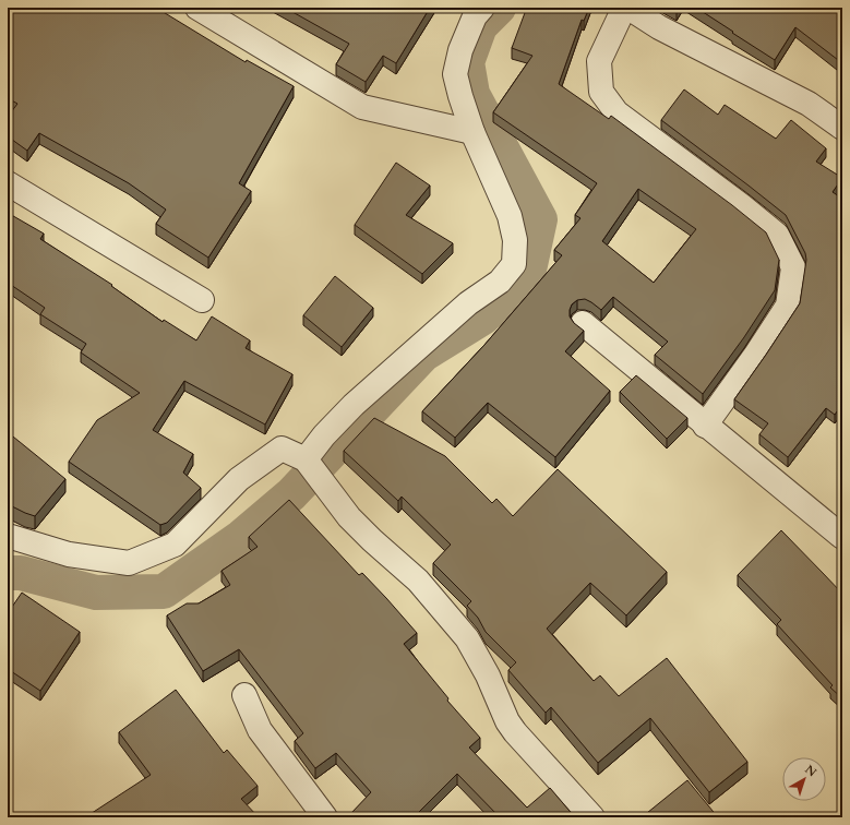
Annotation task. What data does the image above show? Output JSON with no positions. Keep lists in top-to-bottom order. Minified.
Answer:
{"north":"top right"}
